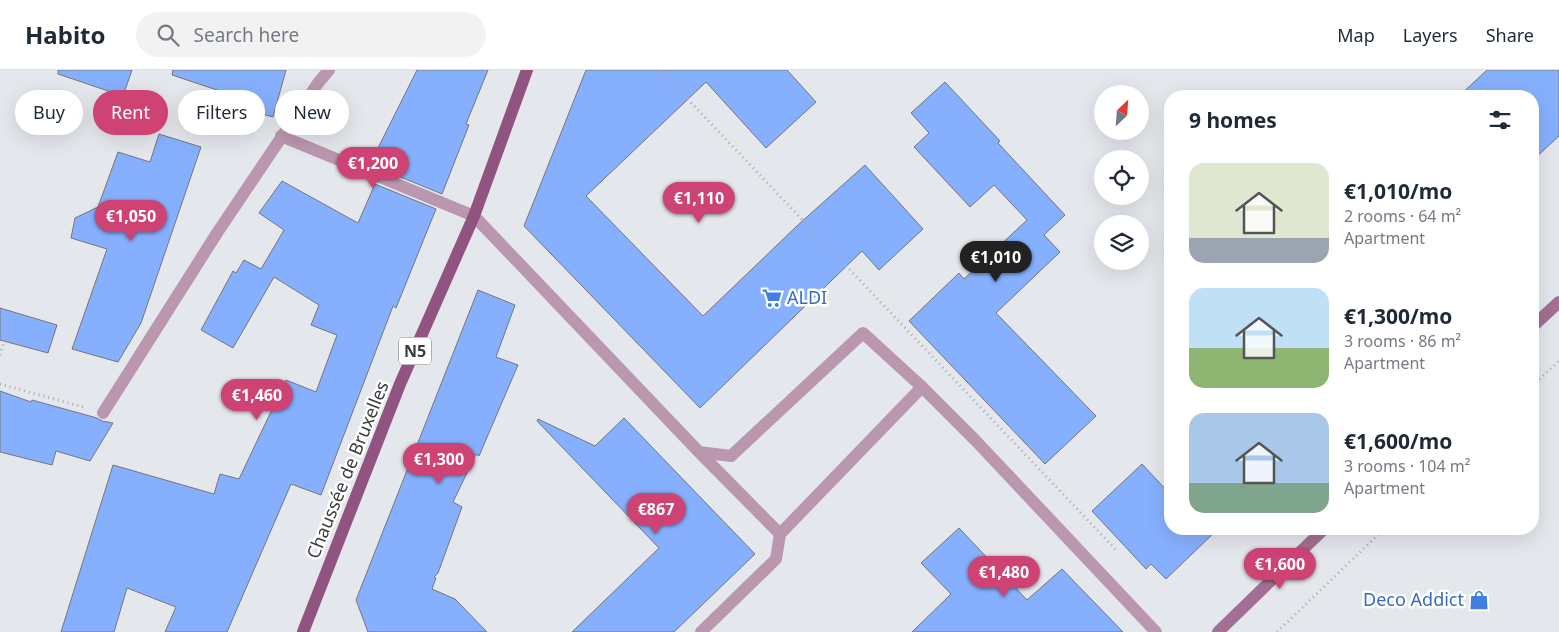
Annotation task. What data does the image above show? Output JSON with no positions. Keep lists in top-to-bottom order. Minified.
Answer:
{"streets":{"main road":["N5","Chaussée de Bruxelles"]},"places":{"supermarket":["ALDI"],"shop":["Deco Addict"]},"north":"top right","page":{"header":"Habito","search":"Search here","nav":["Map","Layers","Share"],"chip":["Buy","Rent","Filters","New"],"heading":"9 homes","price":["€1,200","€1,110","€1,050","€1,010","€1,460","€1,300","€867","€1,600","€1,480"],"list":[{"name":"€1,010/mo","note":"2 rooms · 64 m² · Apartment"},{"name":"€1,300/mo","note":"3 rooms · 86 m² · Apartment"},{"name":"€1,600/mo","note":"3 rooms · 104 m² · Apartment"}]}}
